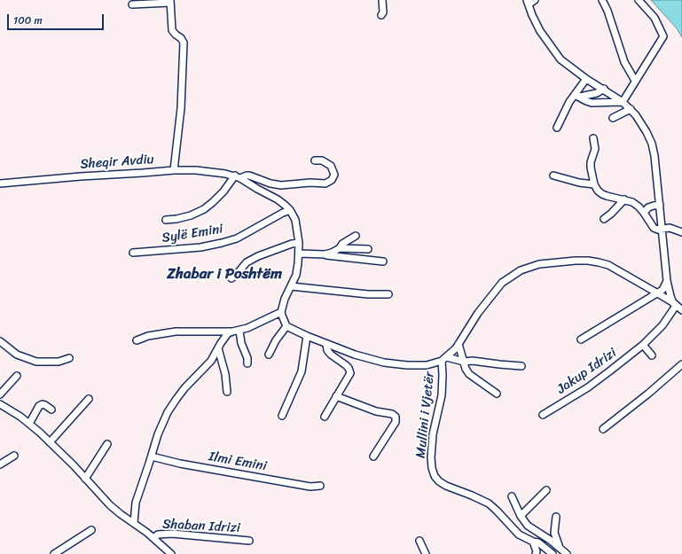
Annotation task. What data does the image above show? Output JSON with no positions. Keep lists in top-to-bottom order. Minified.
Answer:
{"streets":{"street":["Sheqir Avdiu","Sylë Emini","Jakup Idrizi","Mullini i Vjetër","Ilmi Emini","Shaban Idrizi"]},"crossings":[["Sheqir Avdiu","Sylë Emini"]],"districts":["Zhabar i Poshtëm"],"scale_bar":"100 m"}
